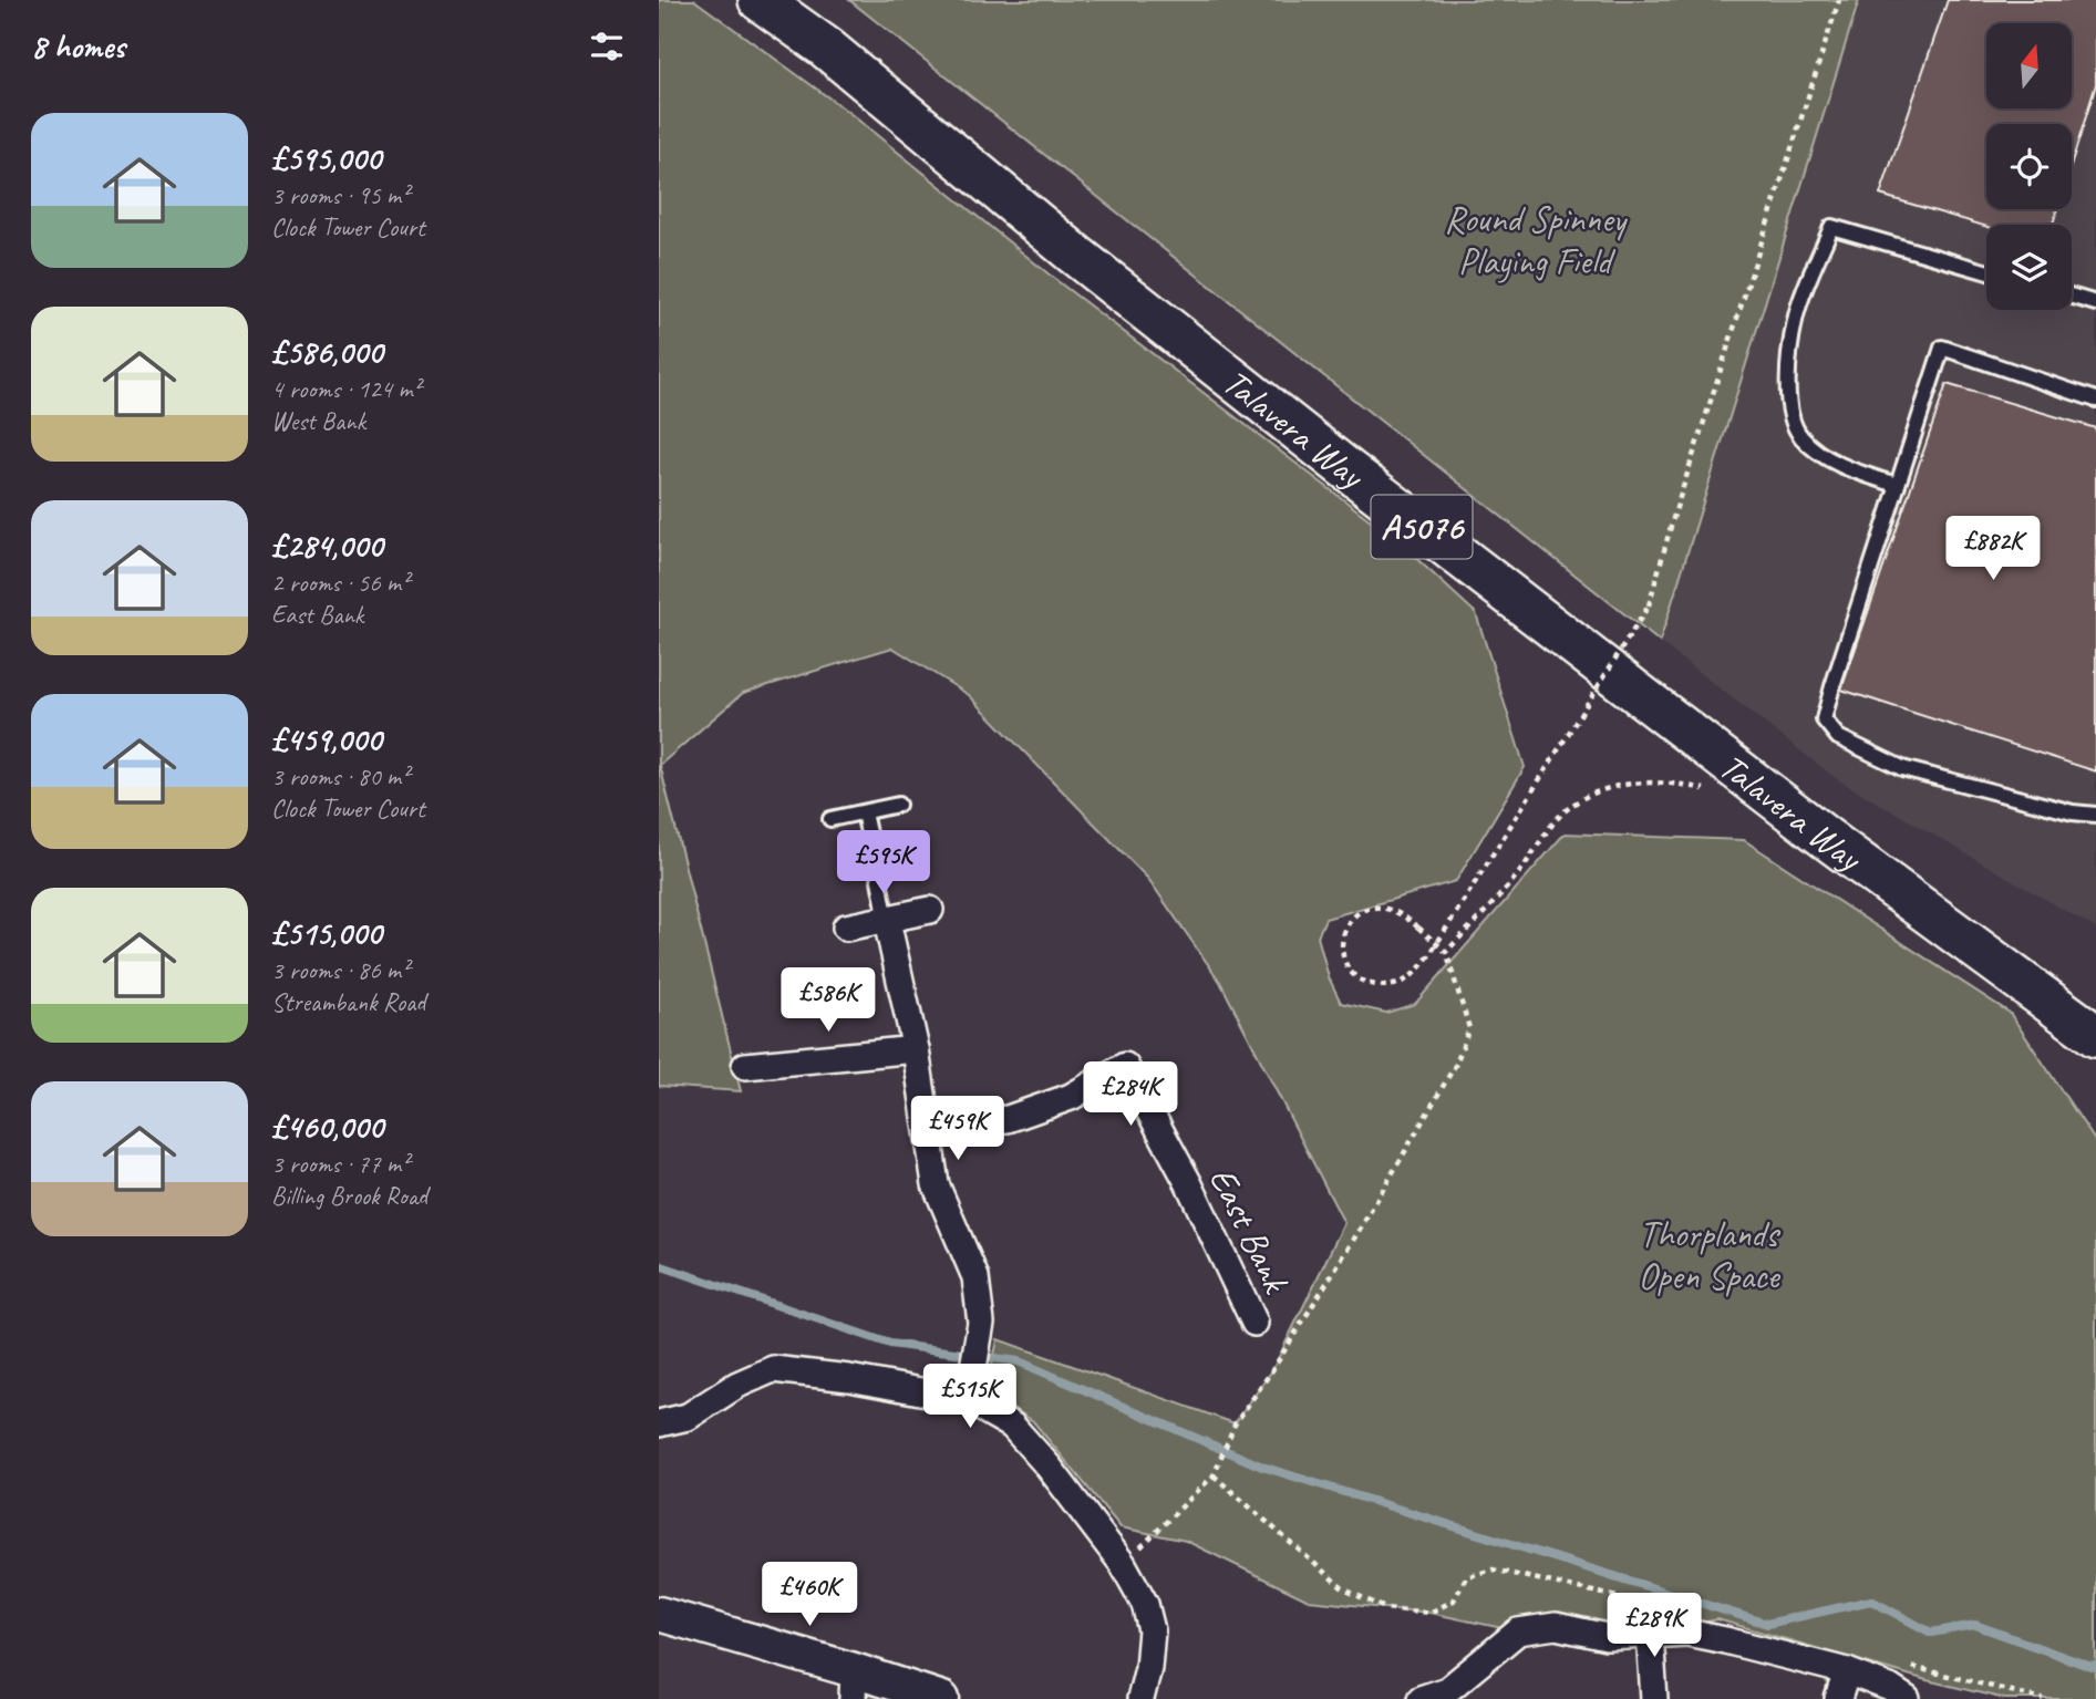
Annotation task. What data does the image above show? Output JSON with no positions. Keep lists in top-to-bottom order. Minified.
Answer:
{"streets":{"main road":["Talavera Way","A5076"],"street":["East Bank"]},"parks":["Round Spinney Playing Field","Thorplands Open Space"],"north":"top","page":{"heading":"8 homes","list":[{"name":"£595,000","note":"3 rooms · 95 m² · Clock Tower Court"},{"name":"£586,000","note":"4 rooms · 124 m² · West Bank"},{"name":"£284,000","note":"2 rooms · 56 m² · East Bank"},{"name":"£459,000","note":"3 rooms · 80 m² · Clock Tower Court"},{"name":"£515,000","note":"3 rooms · 86 m² · Streambank Road"},{"name":"£460,000","note":"3 rooms · 77 m² · Billing Brook Road"}],"price":["£882K","£595K","£586K","£284K","£459K","£515K","£460K","£289K"]}}
